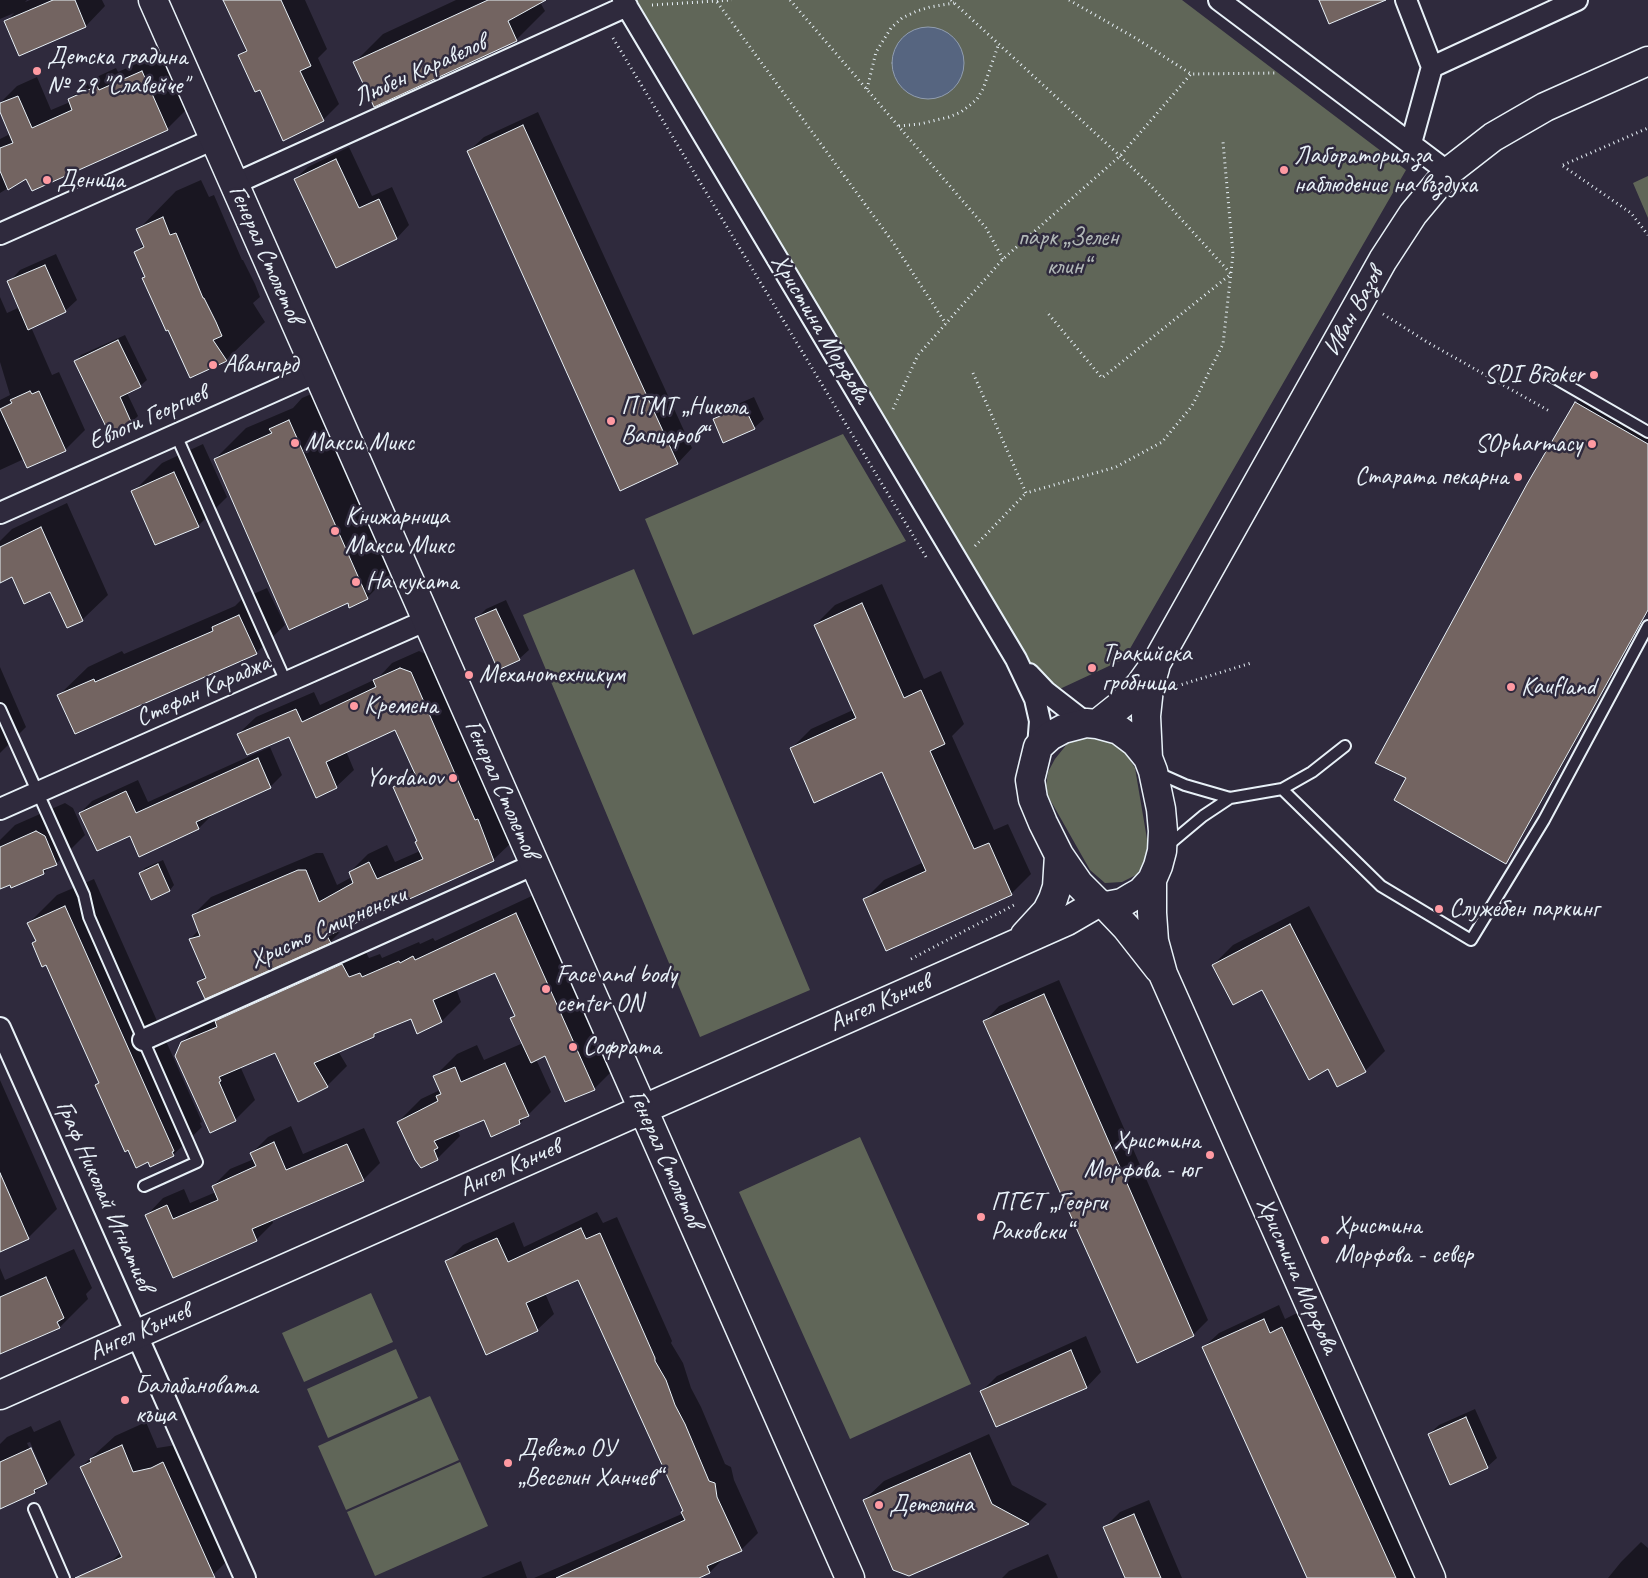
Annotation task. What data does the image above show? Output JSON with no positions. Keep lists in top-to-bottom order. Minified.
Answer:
{"streets":{"street":["Любен Каравелов","Генерал Столетов","Иван Вазов","Христина Морфова","Евлоги Георгиев","Стефан Караджа","Христо Смирненски","Ангел Кънчев","Граф Николай Игнатиев"]},"crossings":[["Любен Каравелов","Генерал Столетов"],["Любен Каравелов","Христина Морфова"],["Генерал Столетов","Евлоги Георгиев"],["Генерал Столетов","Стефан Караджа"],["Генерал Столетов","Христо Смирненски"],["Генерал Столетов","Ангел Кънчев"],["Иван Вазов","Христина Морфова"],["Иван Вазов","Ангел Кънчев"],["Христина Морфова","Ангел Кънчев"],["Ангел Кънчев","Граф Николай Игнатиев"]],"parks":["парк „Зелен клин“"],"places":["Детска градина № 29 \"Славейче\"","Лаборатория за наблюдение на въздуха","Деница","Авангард","SDI Broker","ПГМТ „Никола Вапцаров“","Макси Микс","SOpharmacy","Старата пекарна","Книжарница Макси Микс","На куката","Тракийска гробница","Механотехникум","Kaufland","Кремена","Yordanov","Служебен паркинг","Face and body center ON","Софрата","Христина Морфова - юг","ПГЕТ „Георги Раковски“","Христина Морфова - север","Балабановата къща","Девето ОУ „Веселин Ханчев“","Детелина"]}
